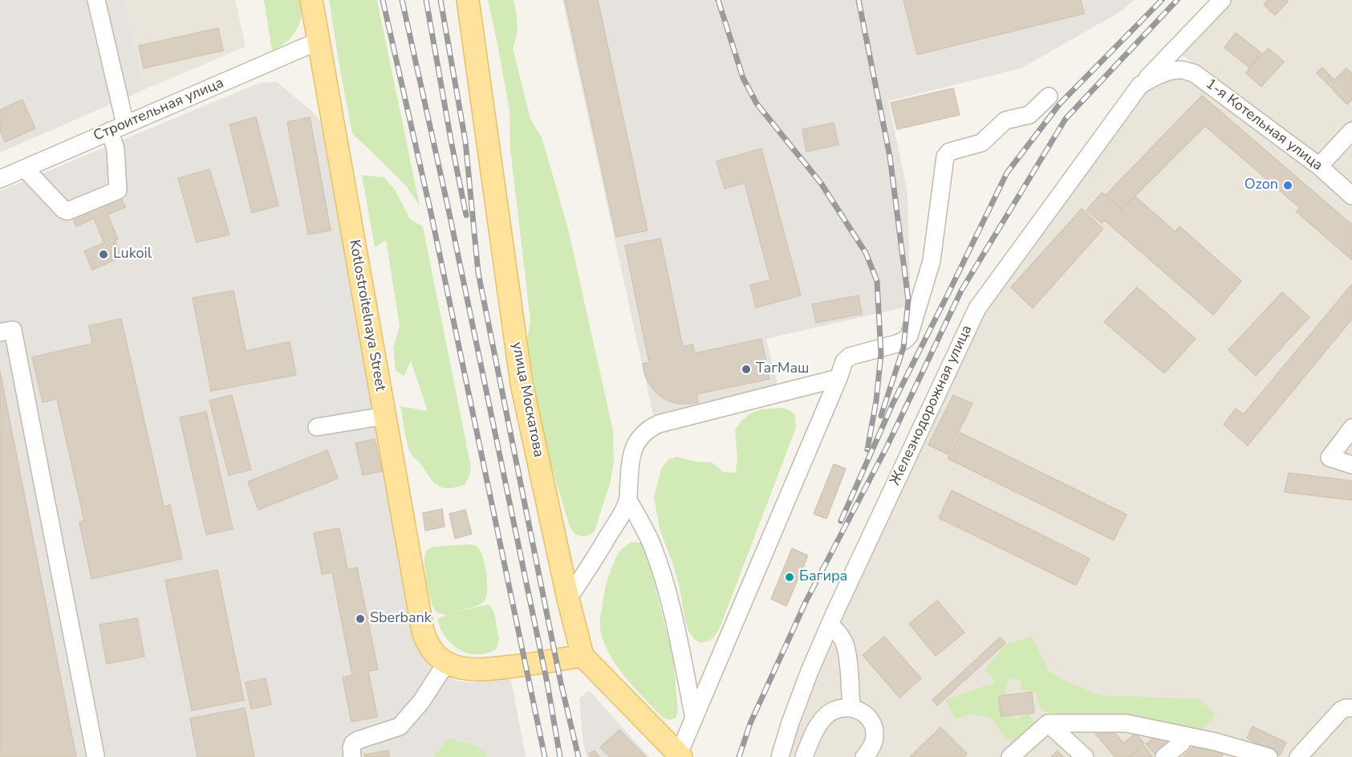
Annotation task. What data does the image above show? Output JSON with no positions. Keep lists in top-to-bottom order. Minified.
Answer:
{"streets":{"main road":["Kotlostroitelnaya Street","улица Москатова"],"street":["Строительная улица","1-я Котельная улица","Железнодорожная улица"]},"crossings":[["Строительная улица","Kotlostroitelnaya Street"],["1-я Котельная улица","Железнодорожная улица"]],"places":["Ozon","Lukoil","ТагМаш","Багира","Sberbank"]}
